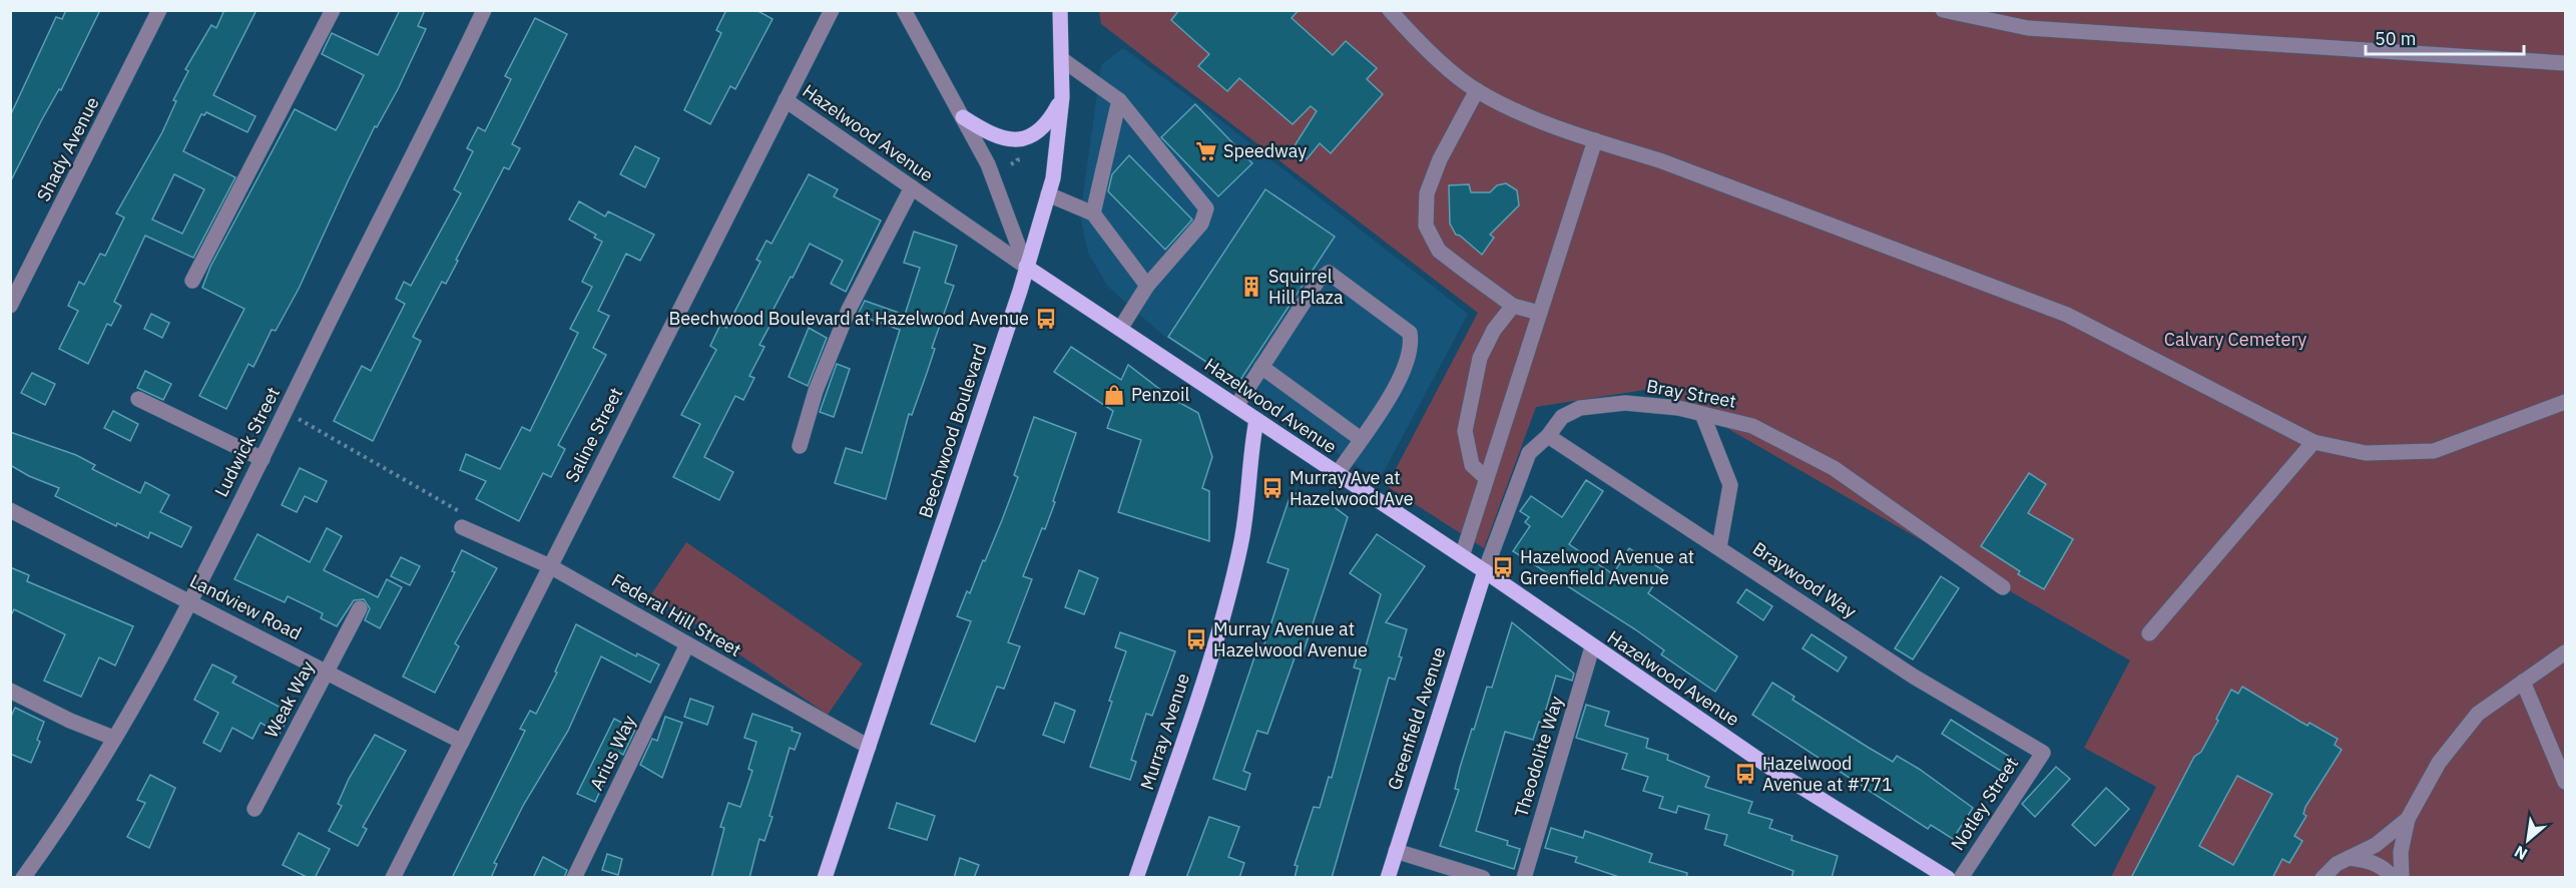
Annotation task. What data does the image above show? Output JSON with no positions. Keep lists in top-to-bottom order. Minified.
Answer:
{"streets":{"main road":["Hazelwood Avenue","Beechwood Boulevard","Greenfield Avenue","Murray Avenue"],"street":["Shady Avenue","Bray Street","Saline Street","Ludwick Street","Braywood Way","Landview Road","Federal Hill Street","Weak Way","Arius Way","Theodolite Way","Notley Street"]},"crossings":[["Hazelwood Avenue","Bray Street"],["Hazelwood Avenue","Beechwood Boulevard"],["Hazelwood Avenue","Saline Street"],["Hazelwood Avenue","Greenfield Avenue"],["Hazelwood Avenue","Murray Avenue"],["Hazelwood Avenue","Theodolite Way"],["Bray Street","Braywood Way"],["Bray Street","Greenfield Avenue"],["Beechwood Boulevard","Federal Hill Street"],["Saline Street","Landview Road"],["Saline Street","Federal Hill Street"],["Ludwick Street","Landview Road"],["Braywood Way","Notley Street"],["Landview Road","Weak Way"],["Federal Hill Street","Arius Way"]],"parks":["Calvary Cemetery"],"places":{"supermarket":["Speedway"],"building":["Squirrel Hill Plaza"],"bus stop":["Beechwood Boulevard at Hazelwood Avenue","Murray Ave at Hazelwood Ave","Hazelwood Avenue at Greenfield Avenue","Murray Avenue at Hazelwood Avenue","Hazelwood Avenue at #771"],"shop":["Penzoil"]},"scale_bar":"50 m","north":"bottom left"}
